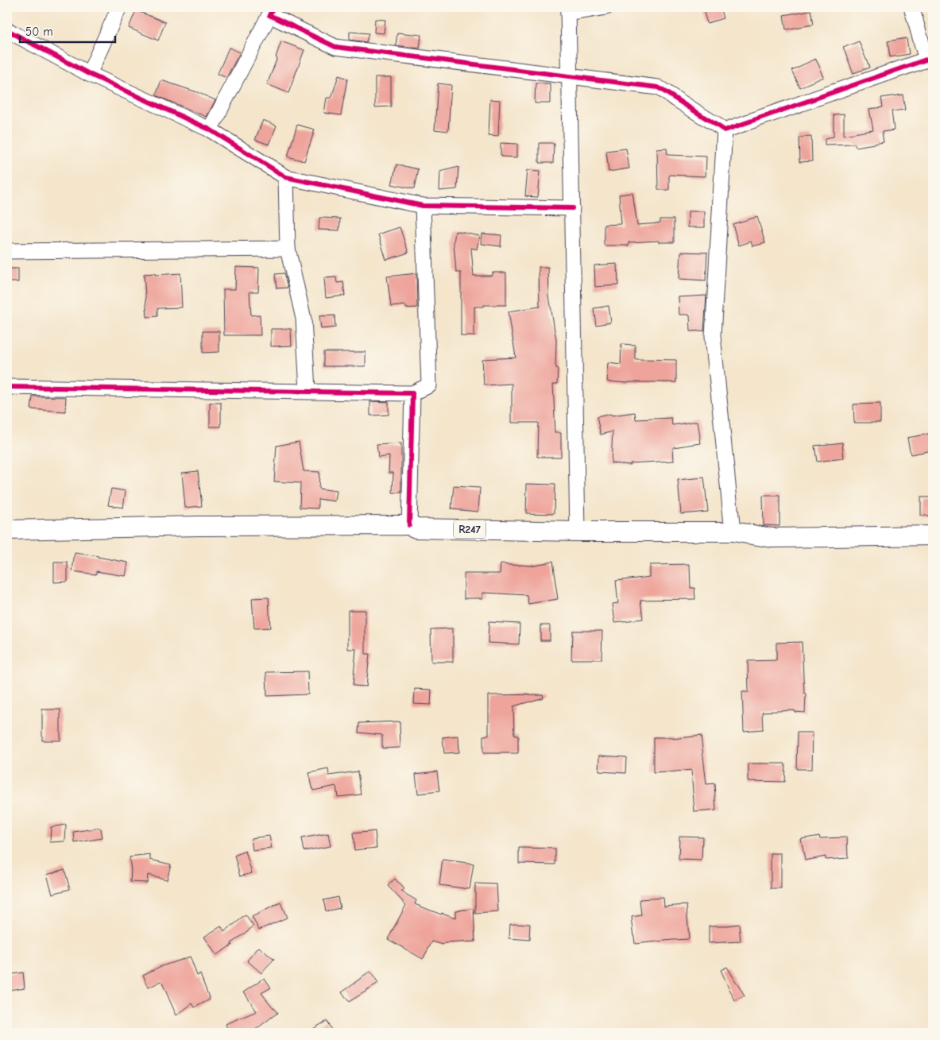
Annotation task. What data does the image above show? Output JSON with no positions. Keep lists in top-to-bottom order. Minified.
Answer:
{"streets":{"main road":["R247"]},"scale_bar":"50 m"}
